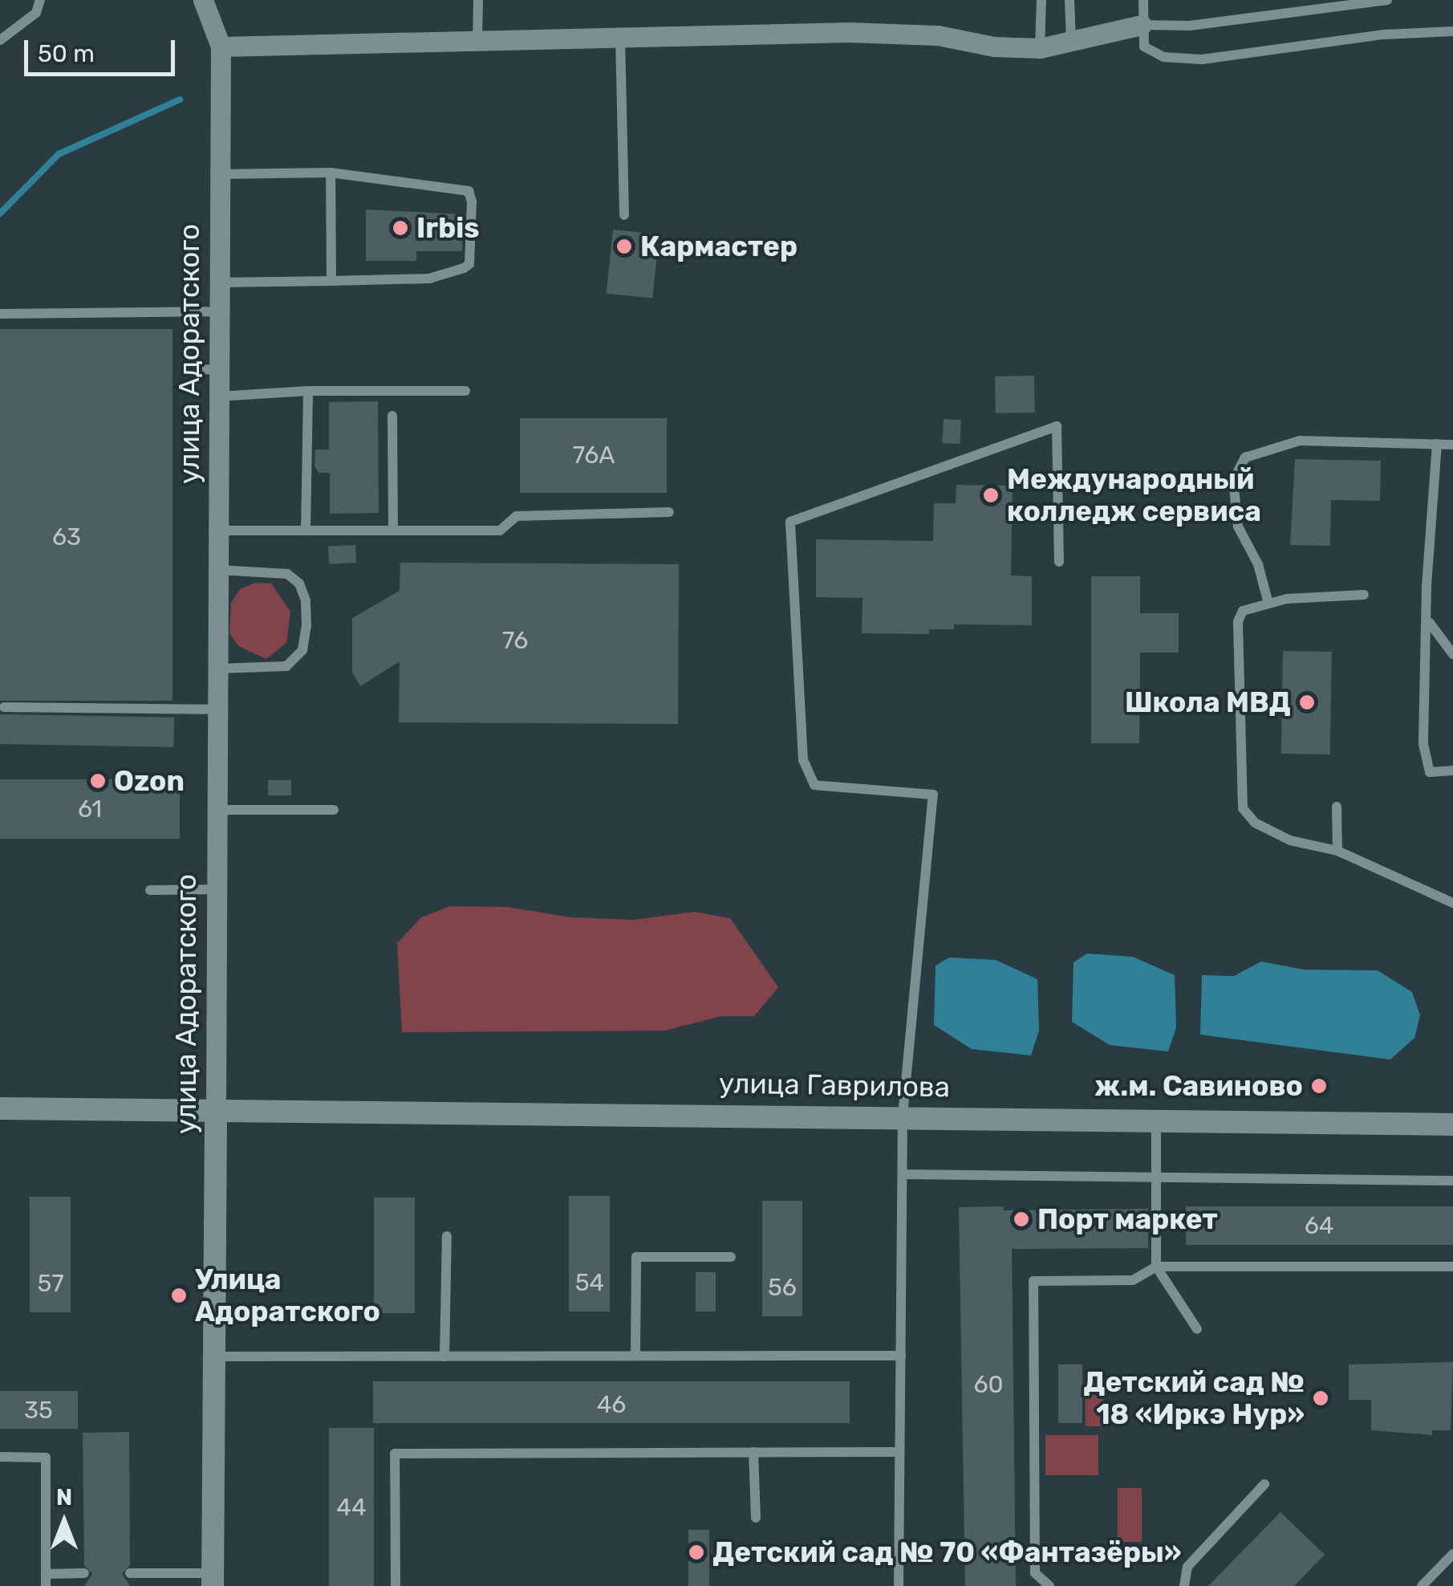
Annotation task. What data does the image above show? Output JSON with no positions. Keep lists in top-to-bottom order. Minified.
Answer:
{"streets":{"street":["улица Адоратского","улица Гаврилова"]},"crossings":[["улица Адоратского","улица Гаврилова"]],"places":["Irbis","Кармастер","Международный колледж сервиса","Школа МВД","Ozon","ж.м. Савиново","Порт маркет","Улица Адоратского","Детский сад № 18 «Иркэ Нур»","Детский сад № 70 «Фантазёры»"],"house_numbers":["76А","63","76","61","64","54","57","56","60","46","35","44"],"scale_bar":"50 m","north":"top"}
